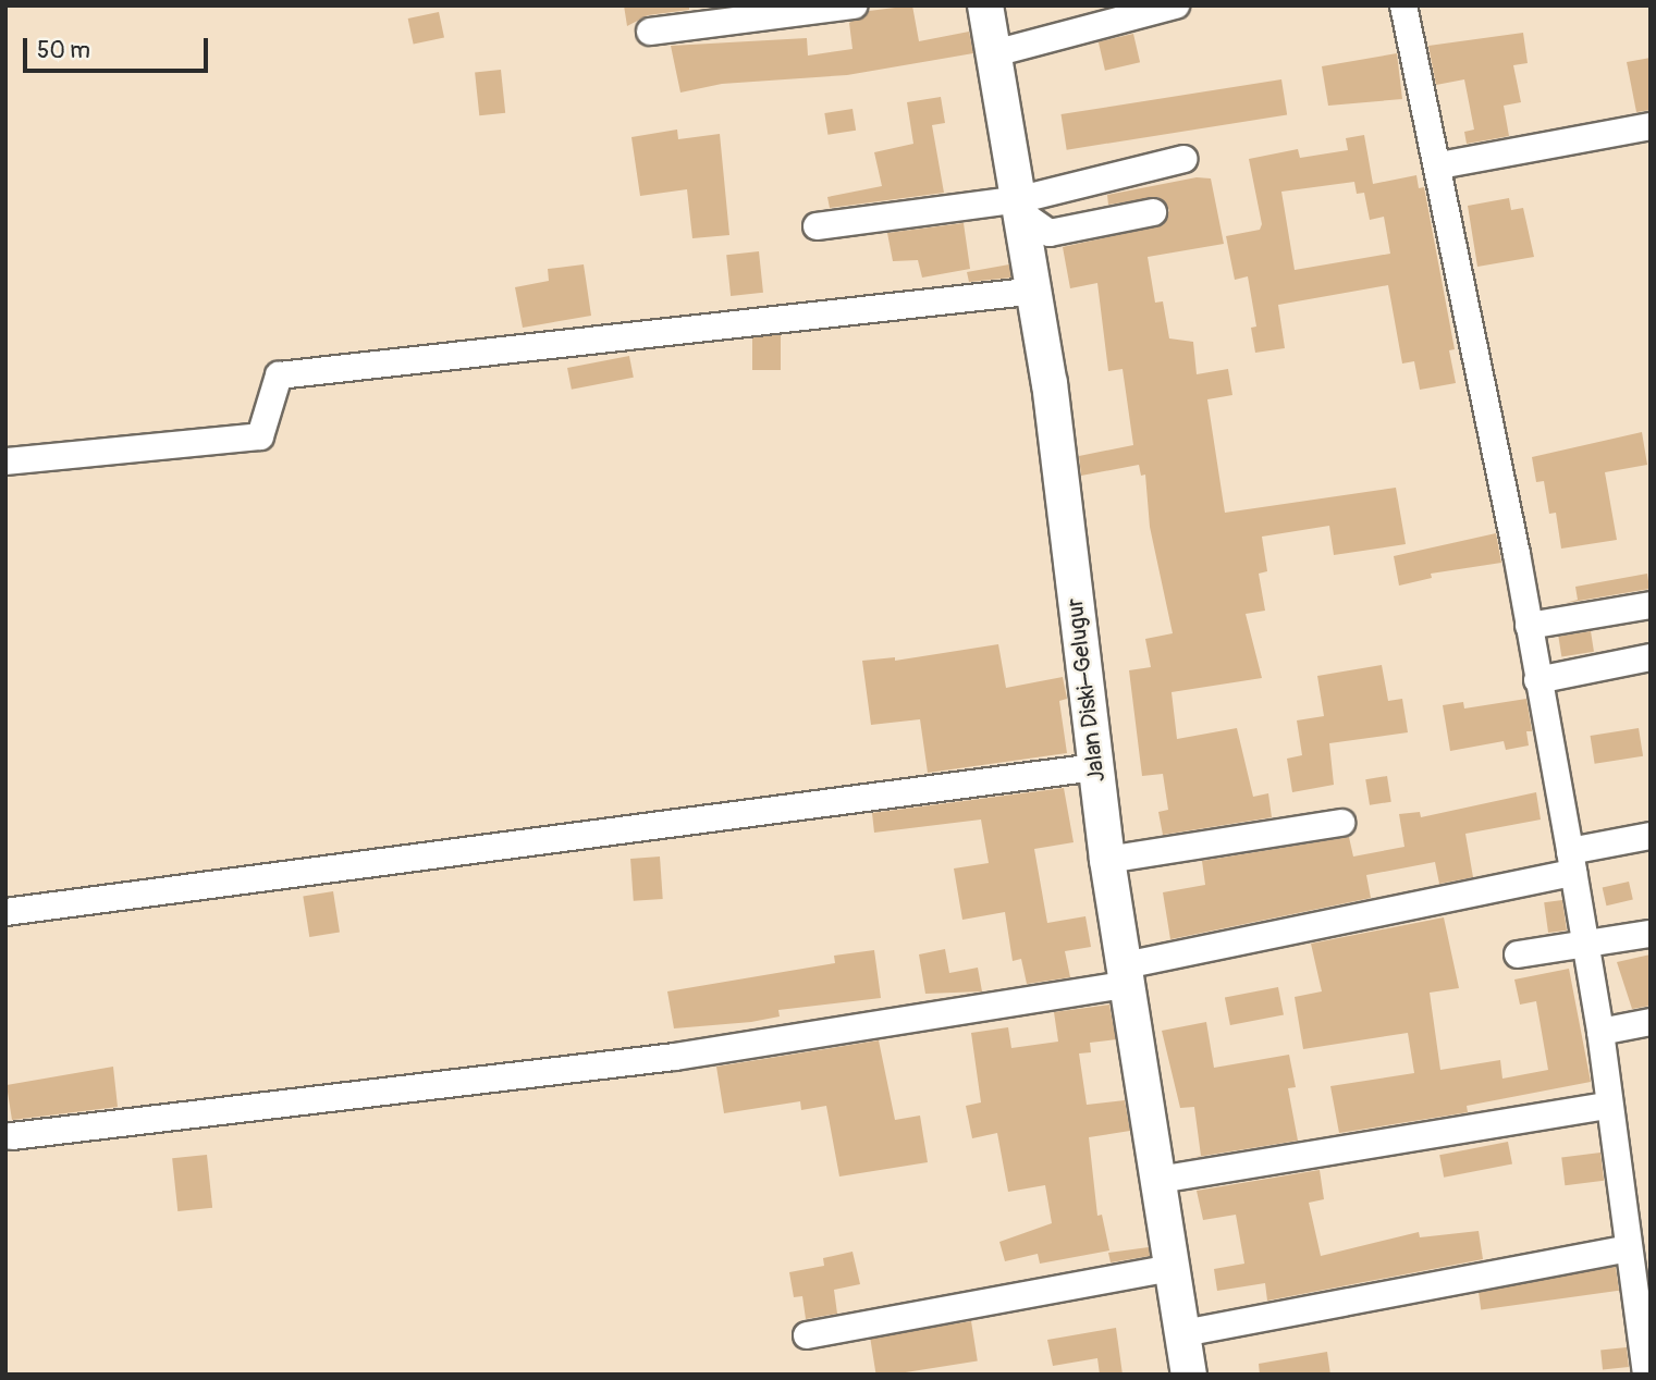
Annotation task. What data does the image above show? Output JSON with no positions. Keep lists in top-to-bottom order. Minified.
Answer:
{"streets":{"main road":["Jalan Diski–Gelugur"]},"scale_bar":"50 m"}
